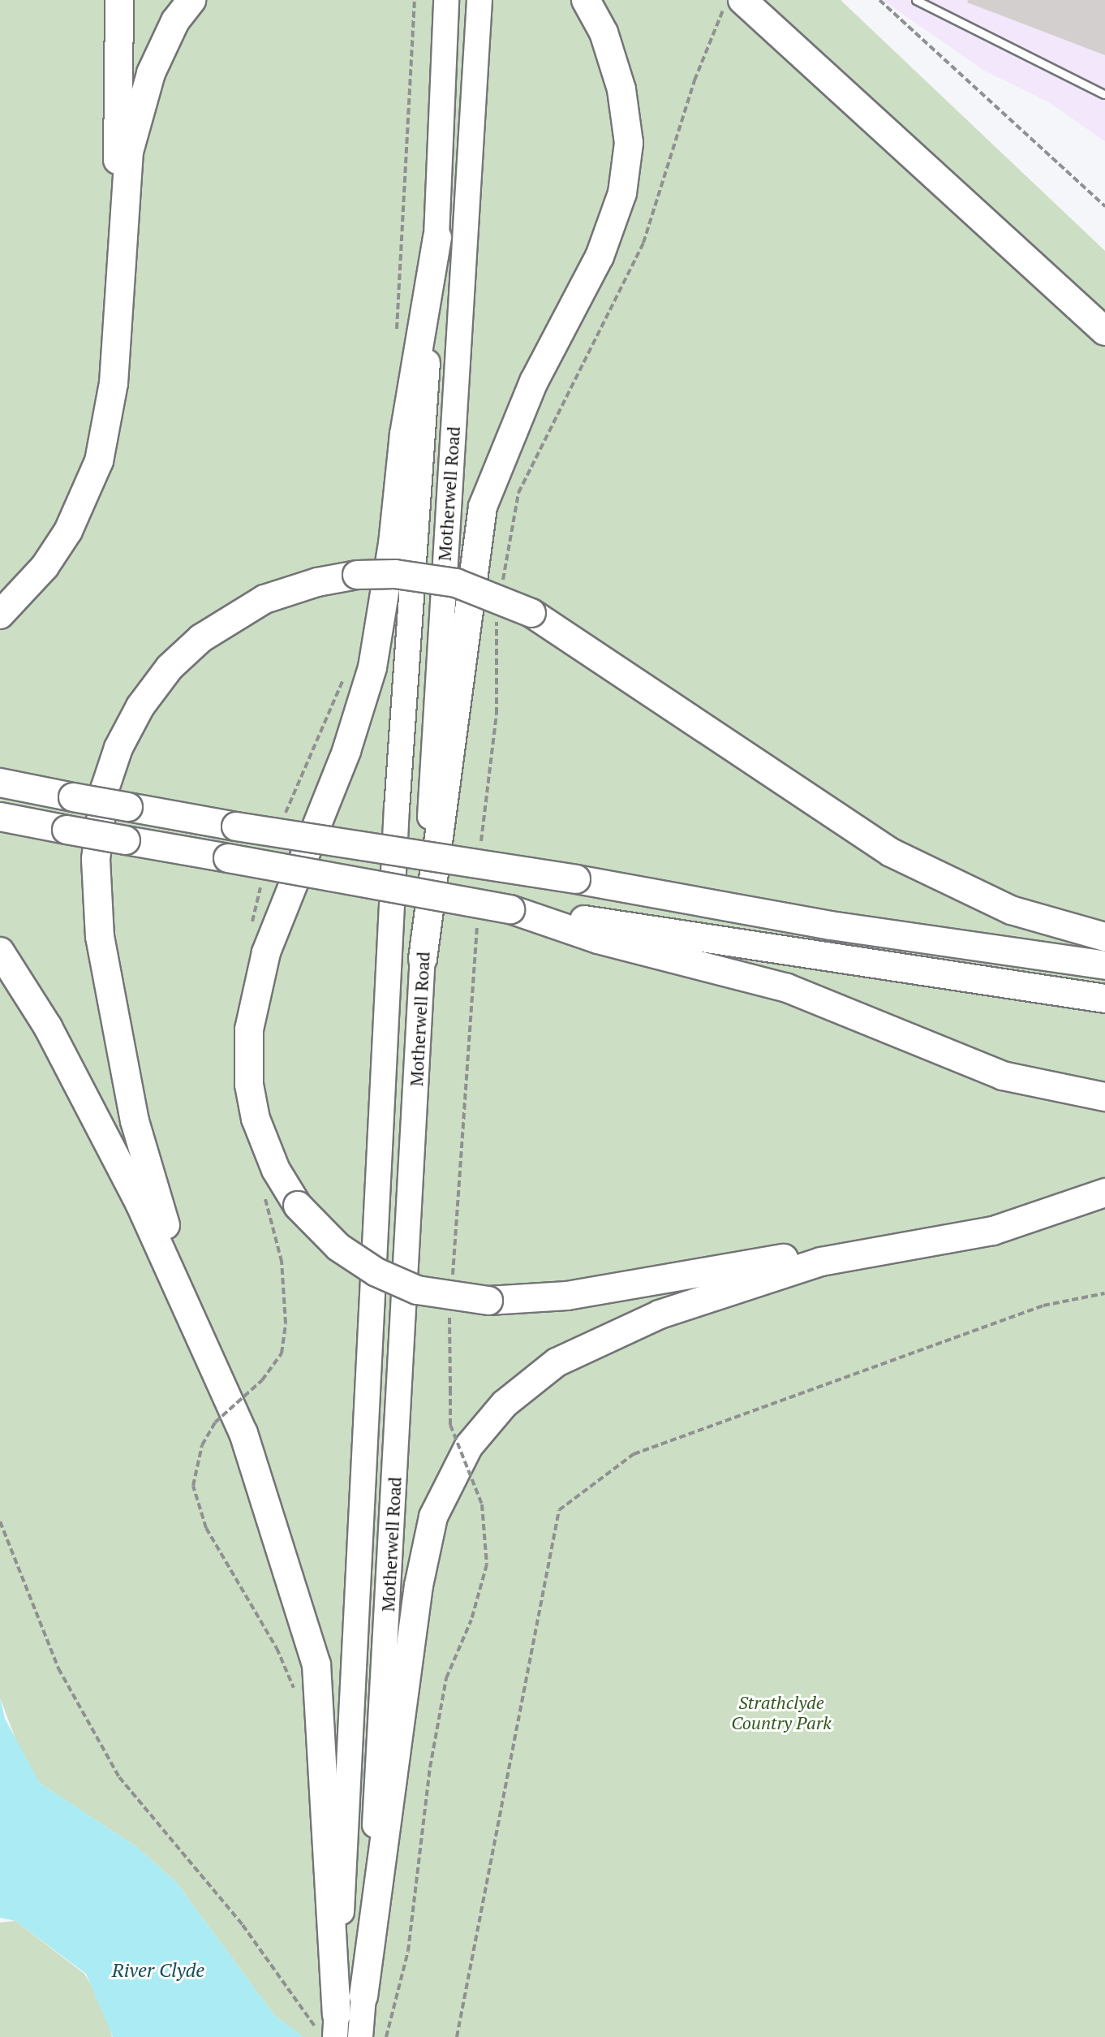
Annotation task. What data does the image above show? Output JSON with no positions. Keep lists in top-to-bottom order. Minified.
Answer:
{"streets":{"main road":["Motherwell Road"]},"water":["River Clyde"],"parks":["Strathclyde Country Park"]}
